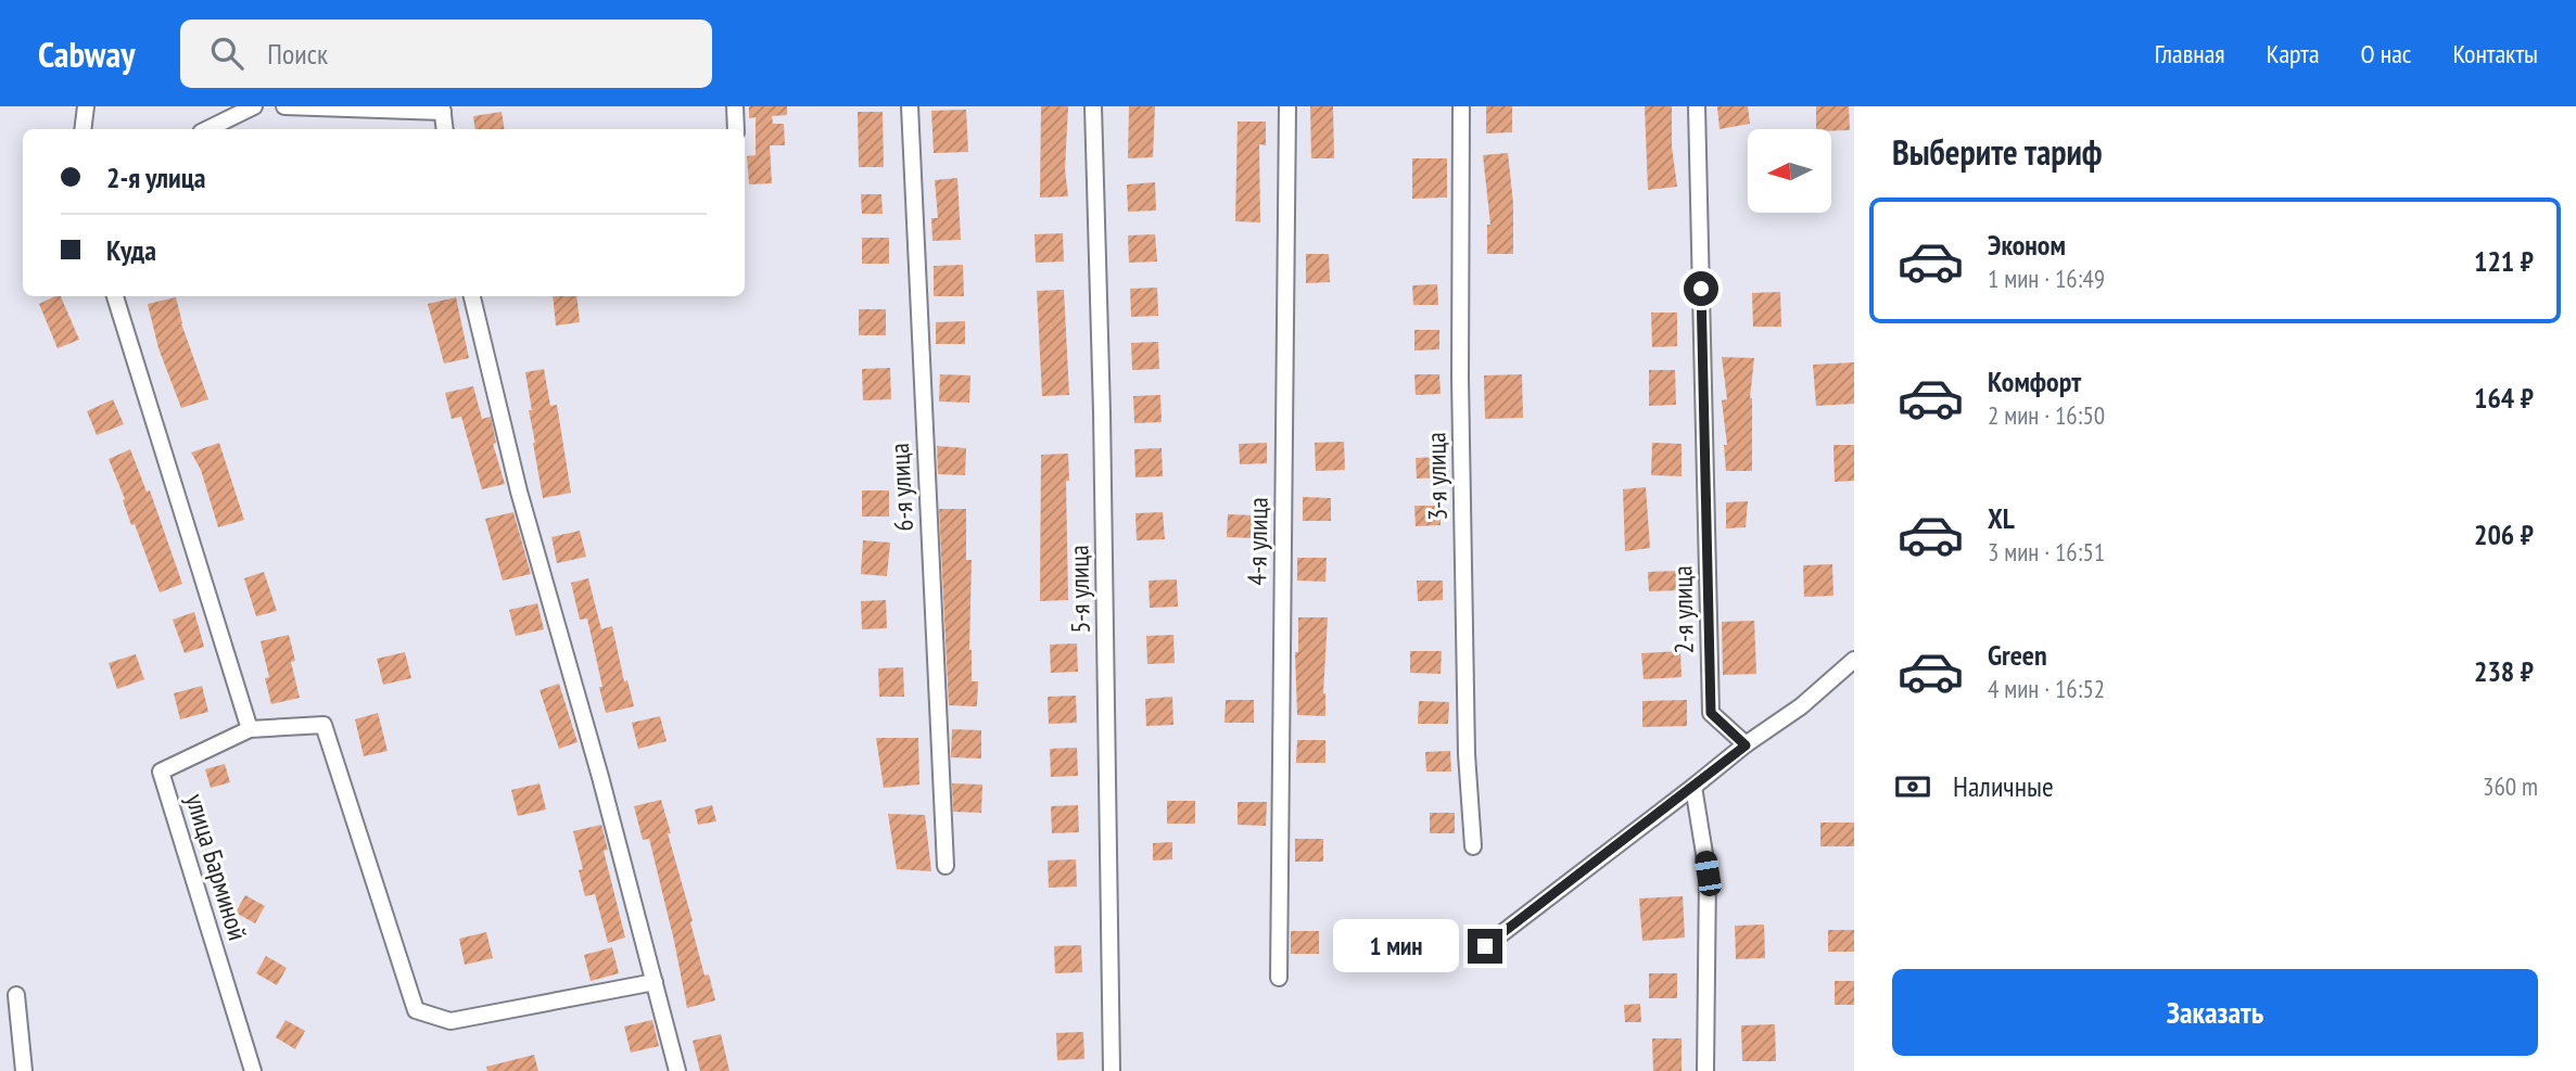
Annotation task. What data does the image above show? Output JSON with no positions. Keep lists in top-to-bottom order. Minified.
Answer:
{"streets":{"street":["3-я улица","6-я улица","4-я улица","5-я улица","2-я улица","улица Барминой"]},"north":"left","page":{"header":"Cabway","search":"Поиск","nav":["Главная","Карта","О нас","Контакты"],"heading":"Выберите тариф","banner":["2-я улица","Куда"],"list":[{"name":"Эконом","note":"1 мин · 16:49","value":"121 ₽"},{"name":"Комфорт","note":"2 мин · 16:50","value":"164 ₽"},{"name":"XL","note":"3 мин · 16:51","value":"206 ₽"},{"name":"Green","note":"4 мин · 16:52","value":"238 ₽"}],"pay":["Наличные","360 m"],"bubble":"1 мин","buttons":"Заказать"}}
